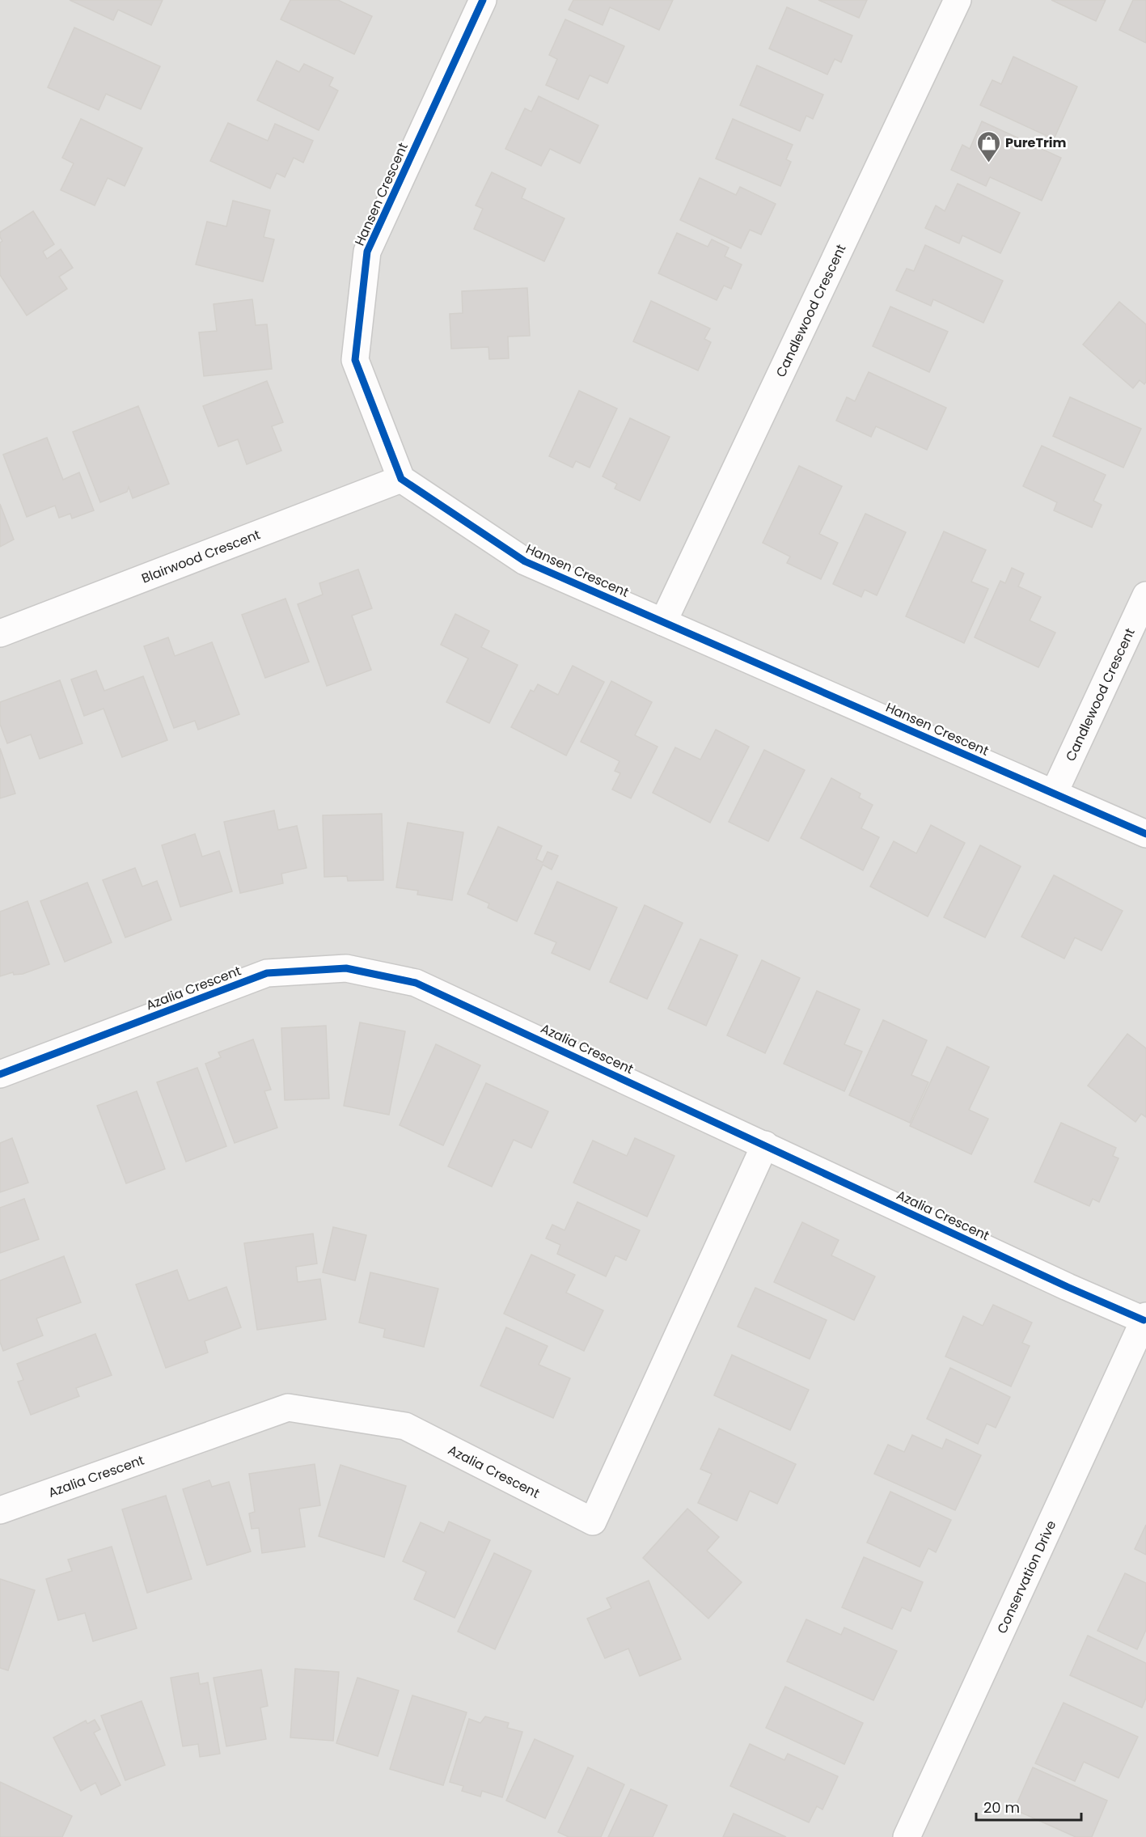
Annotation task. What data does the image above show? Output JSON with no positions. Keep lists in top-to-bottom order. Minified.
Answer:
{"streets":{"street":["Hansen Crescent","Candlewood Crescent","Blairwood Crescent","Azalia Crescent","Conservation Drive"]},"crossings":[["Hansen Crescent","Candlewood Crescent"],["Hansen Crescent","Blairwood Crescent"],["Azalia Crescent","Conservation Drive"]],"places":{"shop":["PureTrim"]},"scale_bar":"20 m"}
